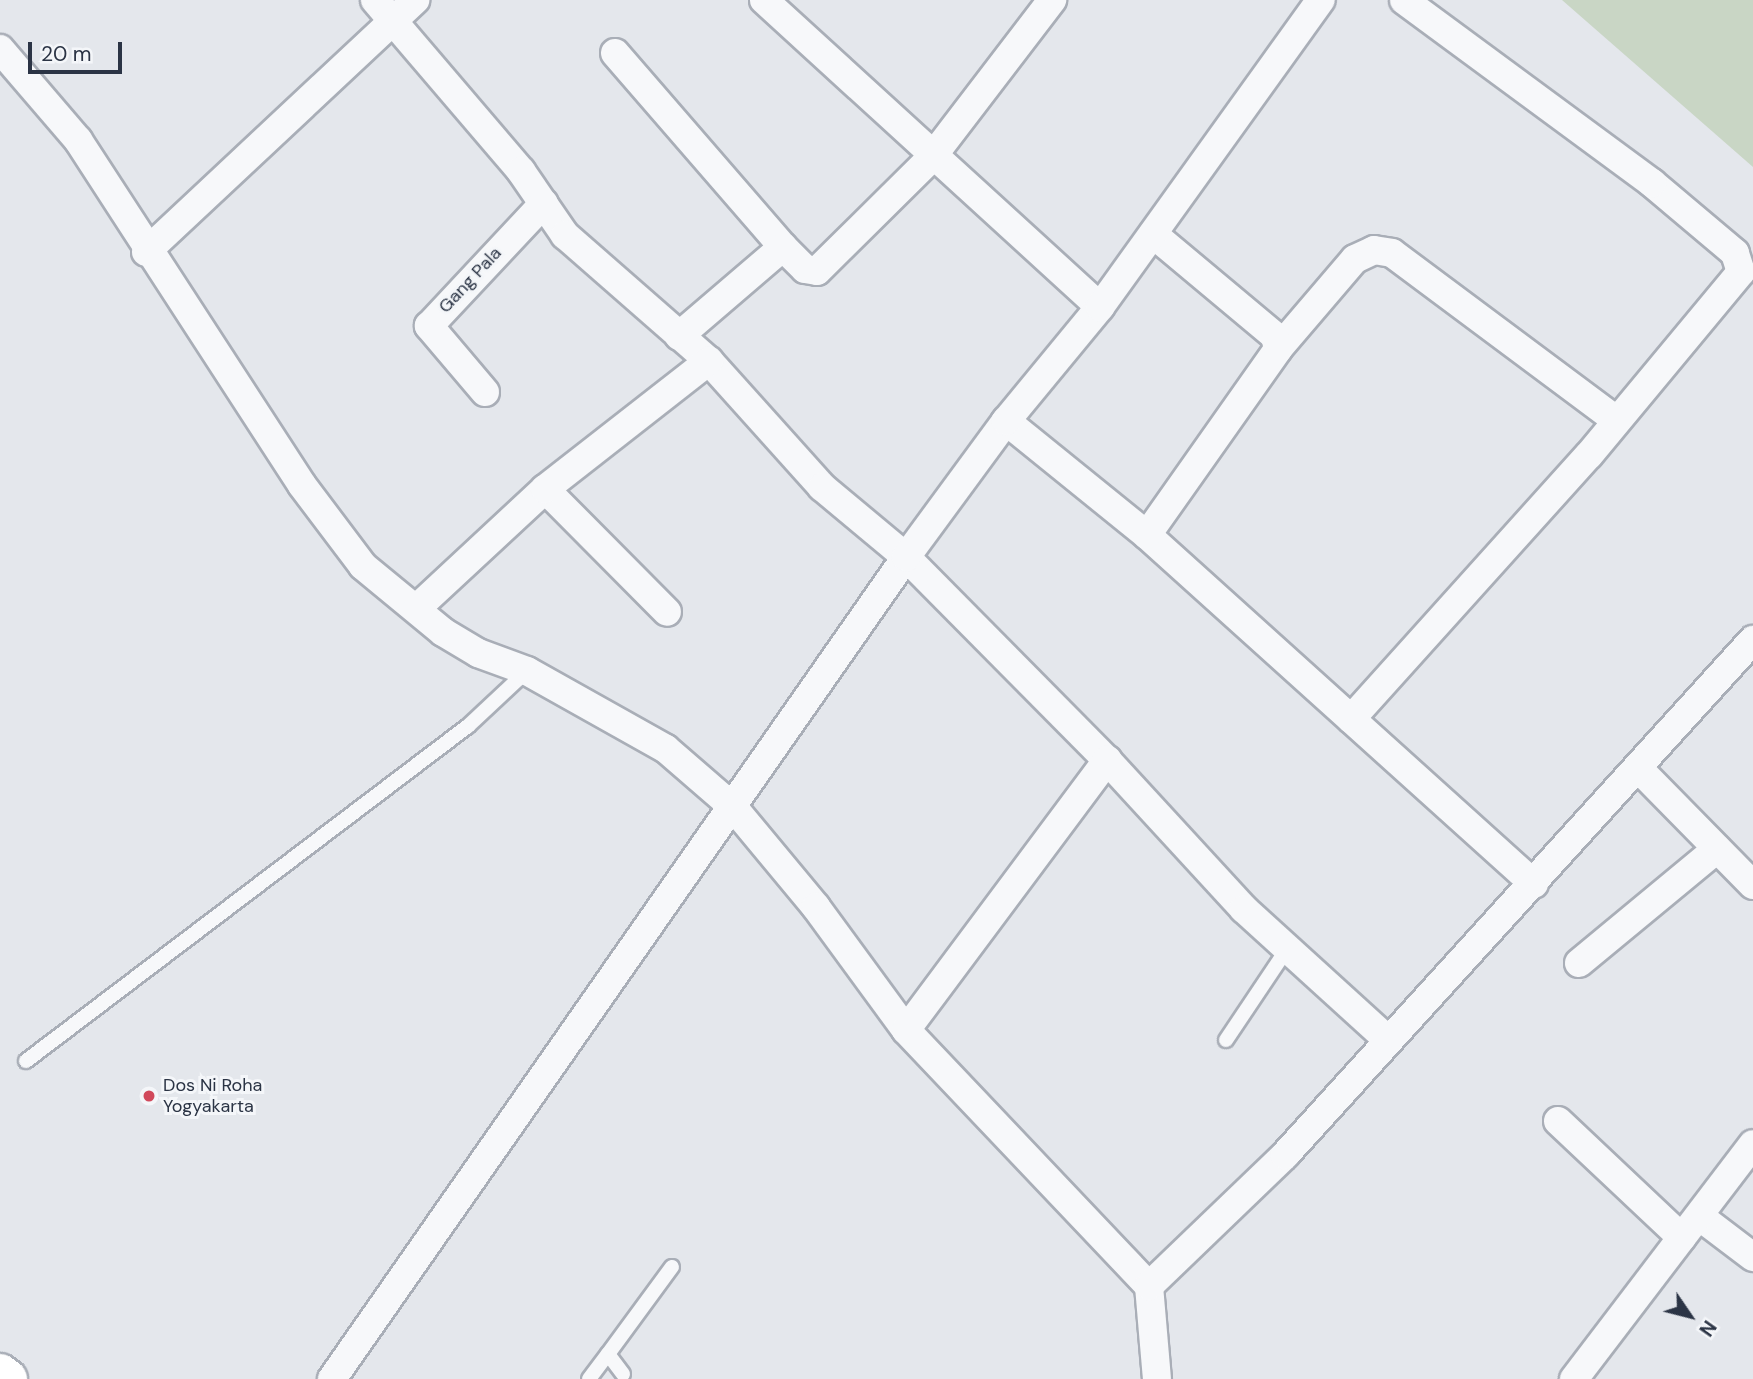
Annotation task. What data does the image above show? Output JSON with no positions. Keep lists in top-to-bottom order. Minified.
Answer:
{"streets":{"street":["Gang Pala"]},"places":["Dos Ni Roha Yogyakarta"],"scale_bar":"20 m","north":"bottom right"}
